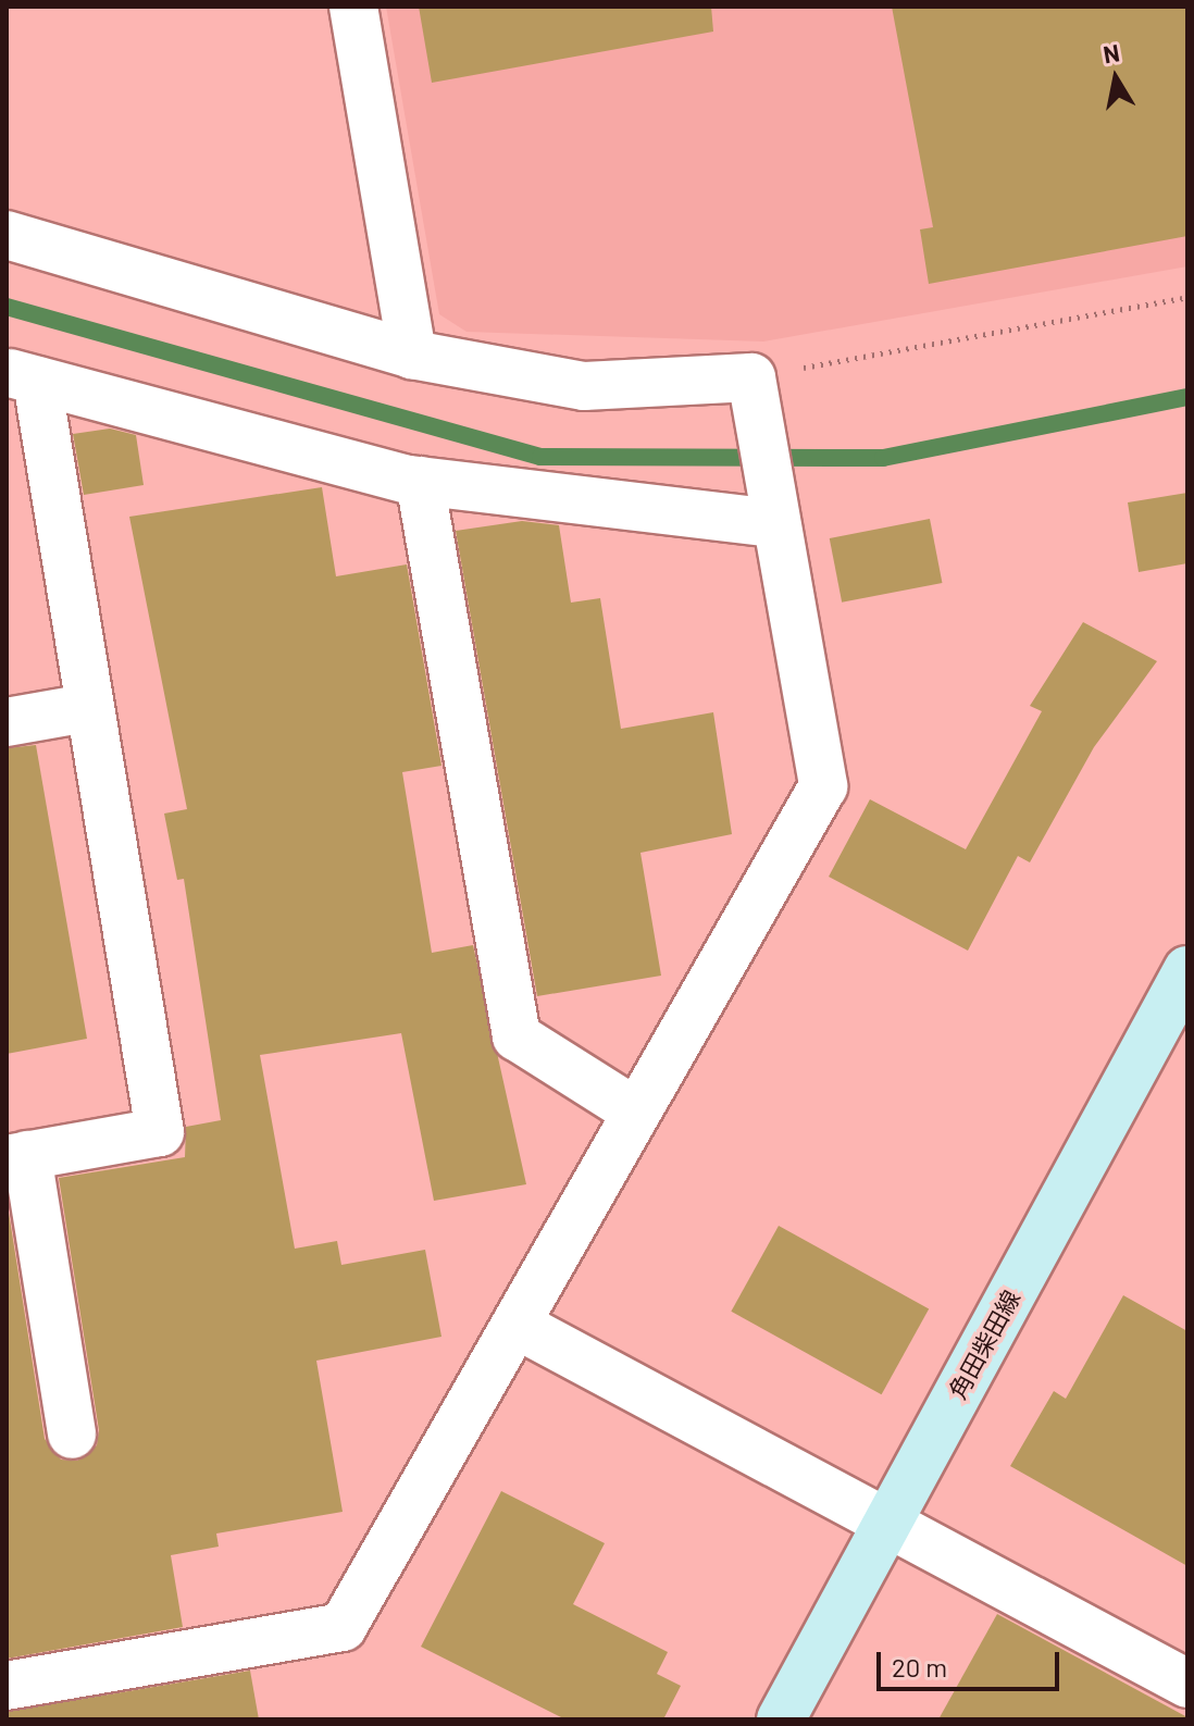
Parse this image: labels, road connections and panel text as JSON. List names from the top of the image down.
{
  "streets": {
    "main road": ["角田柴田線"]
  },
  "scale_bar": "20 m",
  "north": "top"
}
